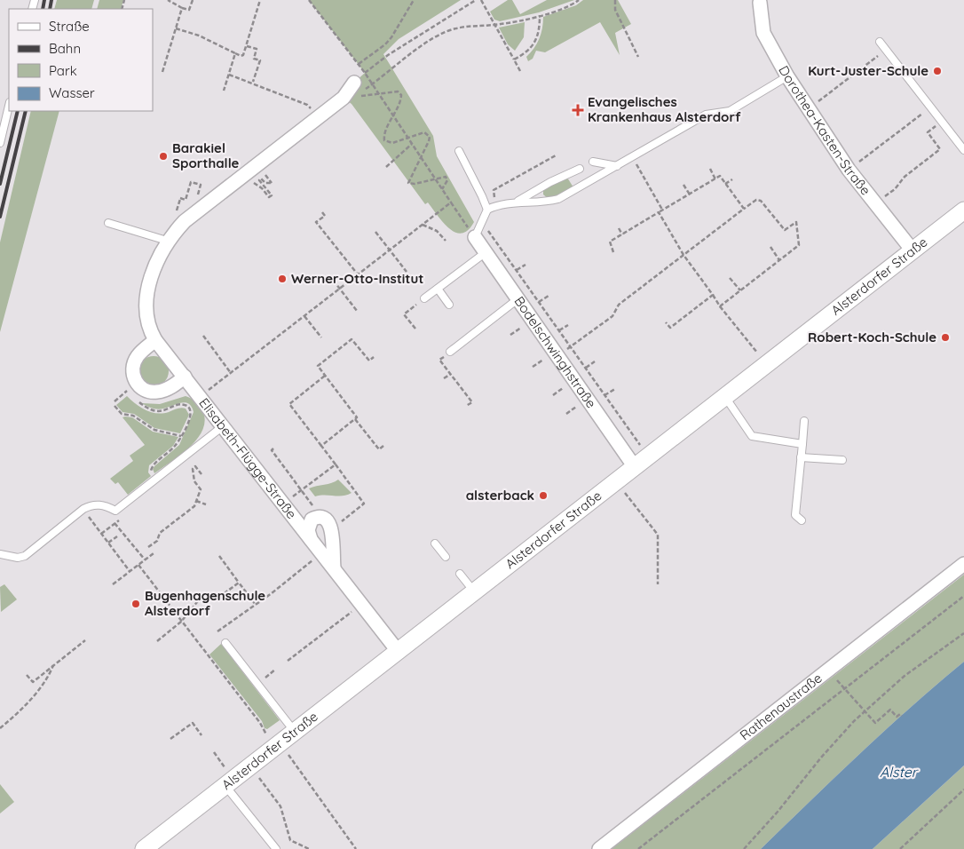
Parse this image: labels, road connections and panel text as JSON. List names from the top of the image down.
{
  "streets": {
    "street": [
      "Dorothea-Kasten-Straße",
      "Alsterdorfer Straße",
      "Bodelschwinghstraße",
      "Elisabeth-Flügge-Straße",
      "Rathenaustraße"
    ]
  },
  "crossings": [
    ["Dorothea-Kasten-Straße", "Alsterdorfer Straße"],
    ["Alsterdorfer Straße", "Bodelschwinghstraße"],
    ["Alsterdorfer Straße", "Elisabeth-Flügge-Straße"]
  ],
  "water": ["Alster"],
  "places": {
    "other": [
      "Kurt-Juster-Schule",
      "Barakiel Sporthalle",
      "Werner-Otto-Institut",
      "Robert-Koch-Schule",
      "alsterback",
      "Bugenhagenschule Alsterdorf"
    ],
    "health": ["Evangelisches Krankenhaus Alsterdorf"]
  },
  "legend": [
    "Straße",
    "Bahn",
    "Park",
    "Wasser"
  ]
}
